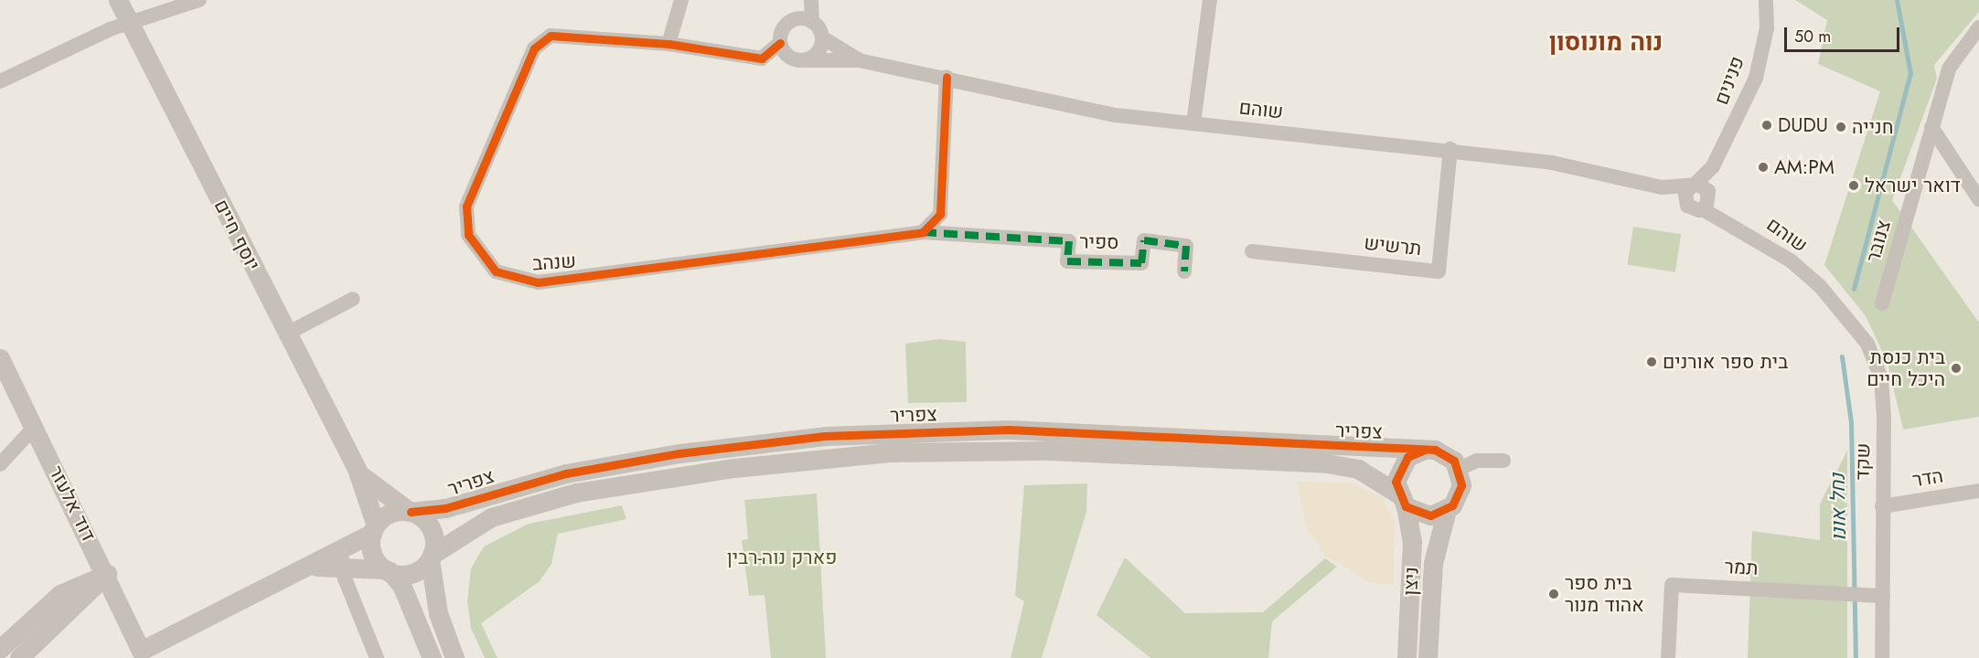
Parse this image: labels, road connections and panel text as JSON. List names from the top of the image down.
{
  "streets": {
    "street": [
      "פנינים",
      "שוהם",
      "יוסף חיים",
      "צנובר",
      "ספיר",
      "תרשיש",
      "שנהב",
      "צפריר",
      "שקד",
      "הדר",
      "דוד אלעזר",
      "תמר",
      "ניצן"
    ]
  },
  "crossings": [
    ["פנינים", "שוהם"],
    ["שוהם", "תרשיש"],
    ["שוהם", "שנהב"],
    ["שוהם", "שקד"],
    ["יוסף חיים", "צפריר"],
    ["ספיר", "שנהב"],
    ["צפריר", "ניצן"],
    ["שקד", "הדר"],
    ["שקד", "תמר"]
  ],
  "districts": ["נוה מונוסון"],
  "water": ["נחל אונו"],
  "parks": ["פארק נוה-רבין"],
  "places": [
    "DUDU",
    "חנייה",
    "AM:PM",
    "דואר ישראל",
    "בית ספר אורנים",
    "בית כנסת היכל חיים",
    "בית ספר אהוד מנור"
  ],
  "scale_bar": "50 m"
}
